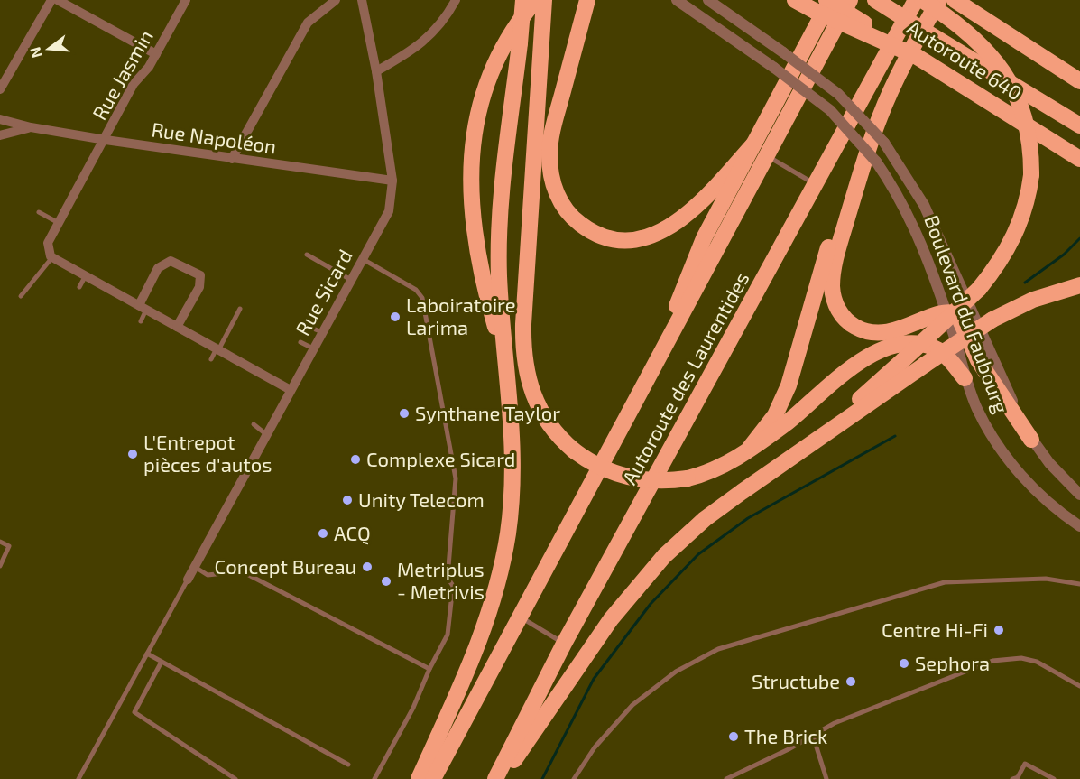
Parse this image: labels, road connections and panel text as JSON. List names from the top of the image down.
{
  "streets": {
    "highway": ["Autoroute 640", "Autoroute des Laurentides"],
    "street": [
      "Rue Jasmin",
      "Rue Napoléon",
      "Rue Sicard",
      "Boulevard du Faubourg"
    ]
  },
  "crossings": [
    ["Rue Jasmin", "Rue Napoléon"],
    ["Rue Napoléon", "Rue Sicard"]
  ],
  "places": [
    "Laboiratoire Larima",
    "Synthane Taylor",
    "L'Entrepot pièces d'autos",
    "Complexe Sicard",
    "Unity Telecom",
    "ACQ",
    "Concept Bureau",
    "Metriplus - Metrivis",
    "Centre Hi-Fi",
    "Sephora",
    "Structube",
    "The Brick"
  ],
  "north": "left"
}
